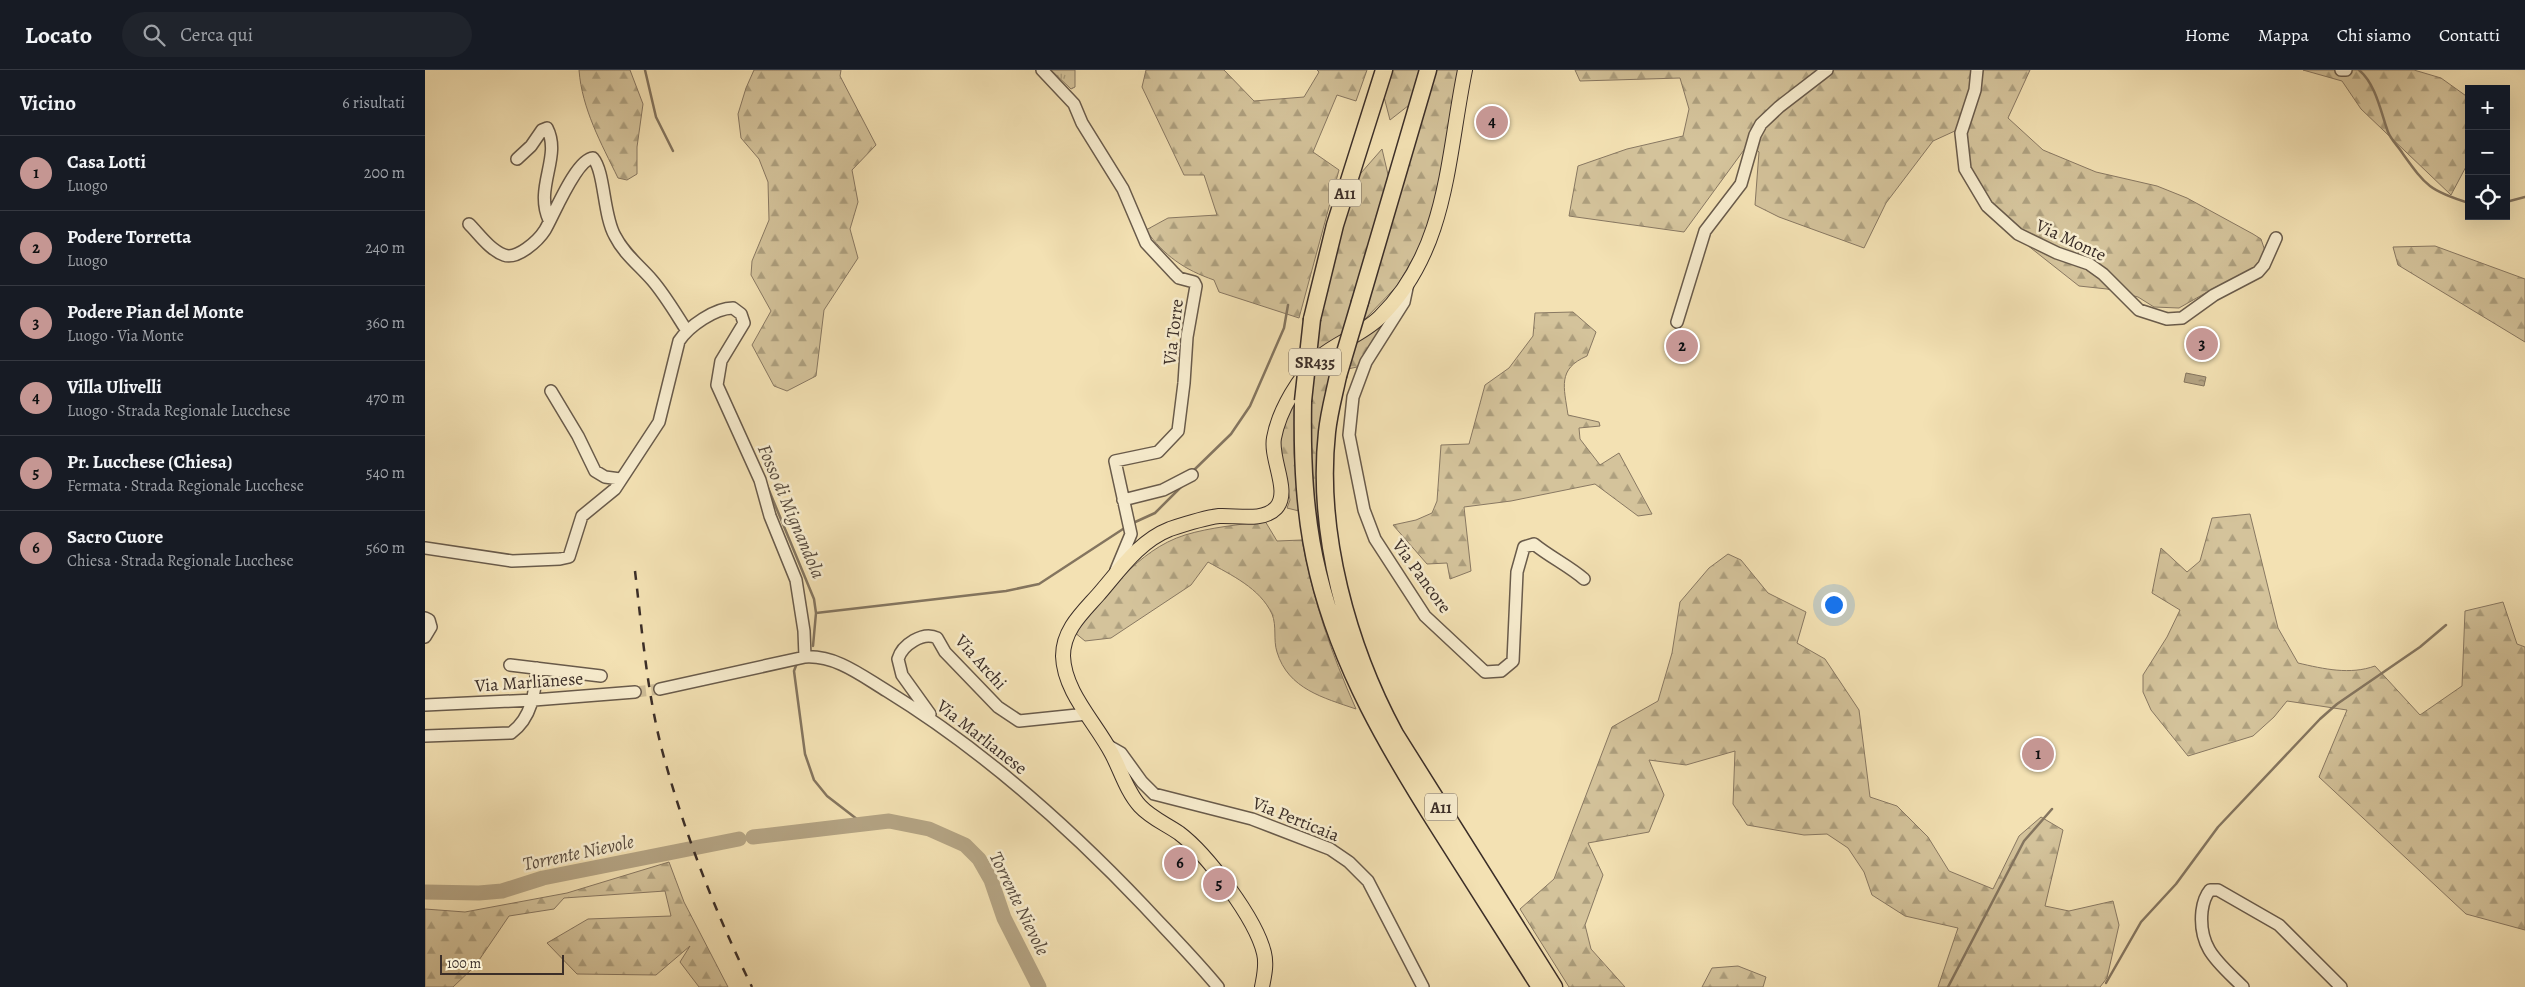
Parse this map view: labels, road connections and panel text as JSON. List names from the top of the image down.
{
  "streets": {
    "highway": ["A11"],
    "main road": ["SR435"],
    "street": [
      "Via Monte",
      "Via Torre",
      "Via Pancore",
      "Via Archi",
      "Via Marlianese",
      "Via Perticaia"
    ]
  },
  "crossings": [
    ["SR435", "Via Pancore"],
    ["SR435", "Via Archi"],
    ["SR435", "Via Perticaia"],
    ["Via Archi", "Via Marlianese"]
  ],
  "water": ["Fosso di Mignandola", "Torrente Nievole"],
  "scale_bar": "100 m",
  "page": {
    "header": "Locato",
    "search": "Cerca qui",
    "nav": [
      "Home",
      "Mappa",
      "Chi siamo",
      "Contatti"
    ],
    "heading": ["Vicino", "6 risultati"],
    "map_buttons": ["+", "−"],
    "pins": [
      "4",
      "3",
      "2",
      "1",
      "6",
      "5"
    ],
    "list": [
      {
        "mark": "1",
        "name": "Casa Lotti",
        "note": "Luogo",
        "value": "200 m"
      },
      {
        "mark": "2",
        "name": "Podere Torretta",
        "note": "Luogo",
        "value": "240 m"
      },
      {
        "mark": "3",
        "name": "Podere Pian del Monte",
        "note": "Luogo · Via Monte",
        "value": "360 m"
      },
      {
        "mark": "4",
        "name": "Villa Ulivelli",
        "note": "Luogo · Strada Regionale Lucchese",
        "value": "470 m"
      },
      {
        "mark": "5",
        "name": "Pr. Lucchese (Chiesa)",
        "note": "Fermata · Strada Regionale Lucchese",
        "value": "540 m"
      },
      {
        "mark": "6",
        "name": "Sacro Cuore",
        "note": "Chiesa · Strada Regionale Lucchese",
        "value": "560 m"
      }
    ],
    "scale": "100 m"
  }
}
